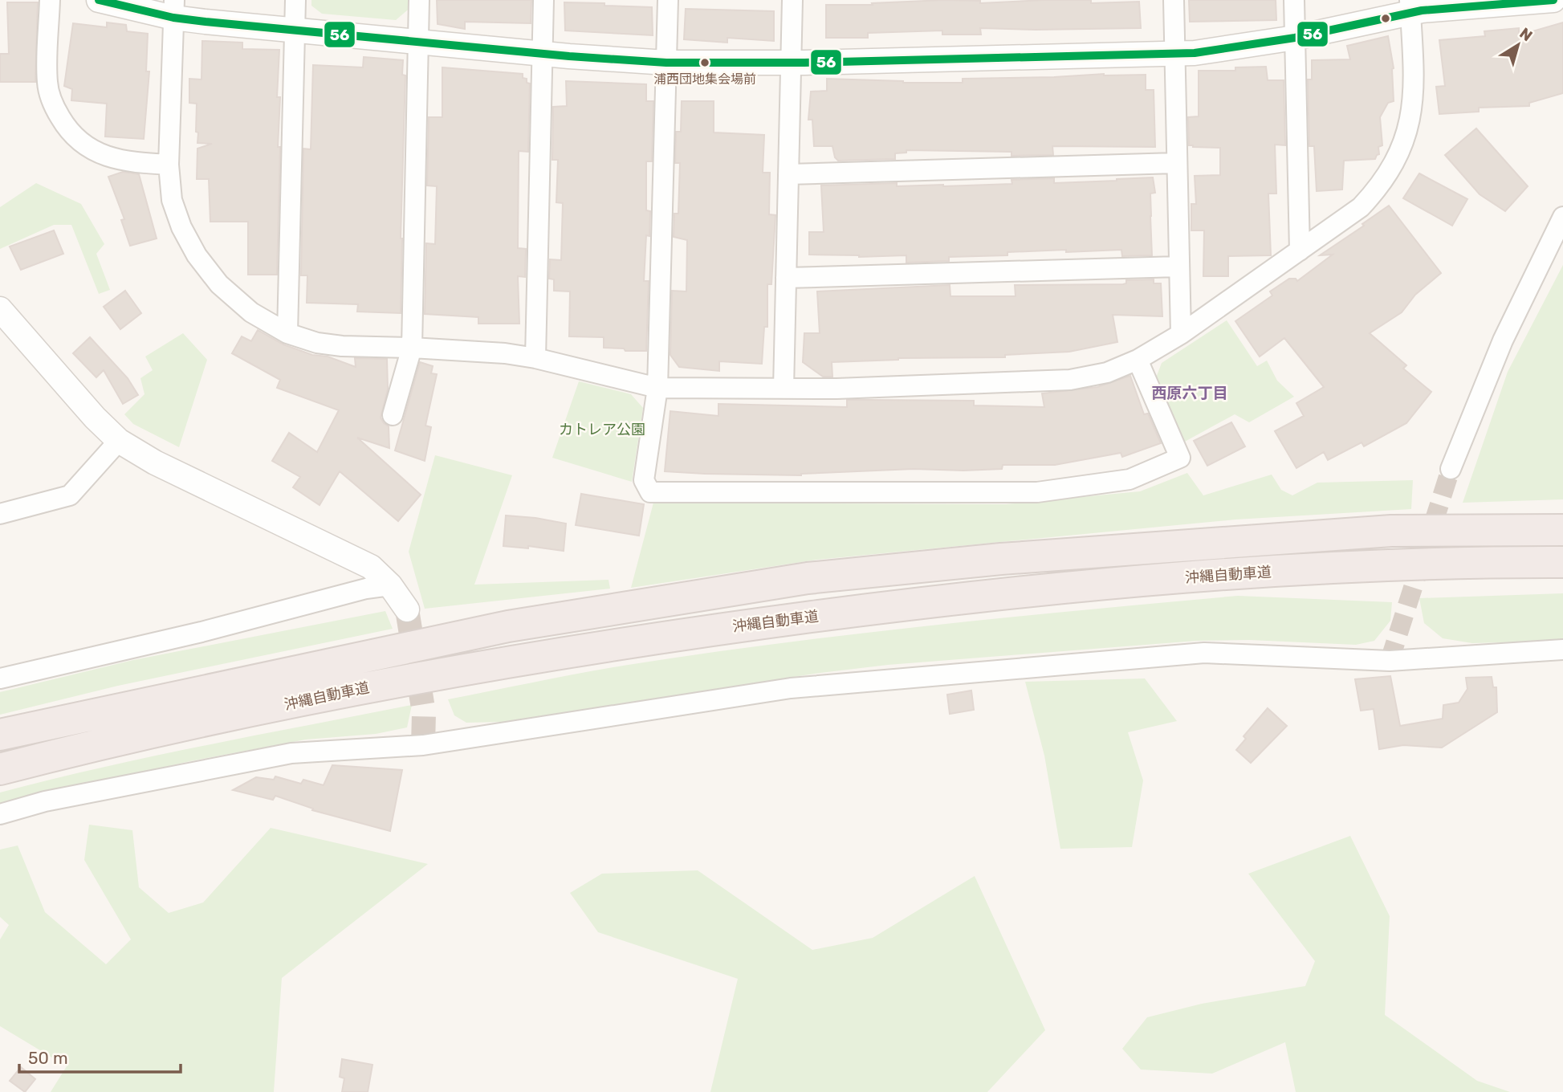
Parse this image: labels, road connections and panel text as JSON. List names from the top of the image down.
{
  "streets": {
    "highway": ["沖縄自動車道"]
  },
  "districts": ["西原六丁目"],
  "parks": ["カトレア公園"],
  "places": ["浦西団地集会場前"],
  "lines": ["transit line 56"],
  "scale_bar": "50 m",
  "north": "top right"
}
